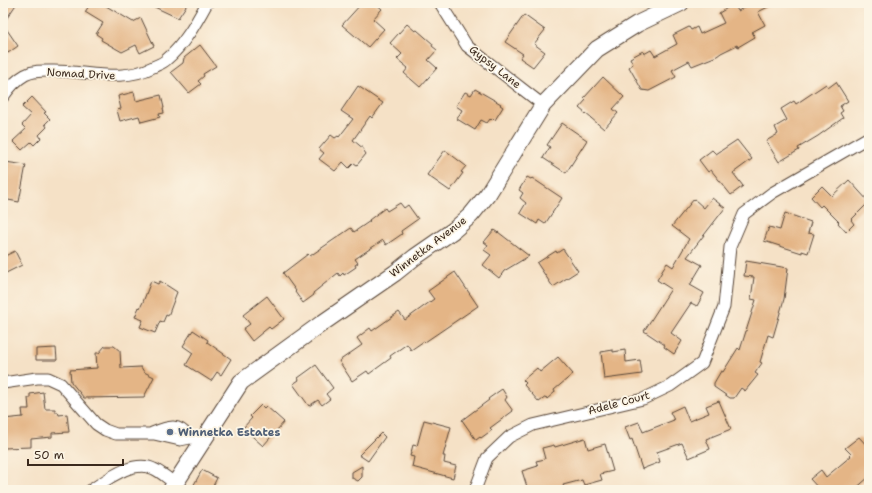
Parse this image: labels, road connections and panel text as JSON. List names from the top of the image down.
{
  "streets": {
    "main road": ["Winnetka Avenue"],
    "street": ["Gypsy Lane", "Nomad Drive", "Adele Court"]
  },
  "crossings": [
    ["Gypsy Lane", "Winnetka Avenue"]
  ],
  "places": ["Winnetka Estates"],
  "scale_bar": "50 m"
}
